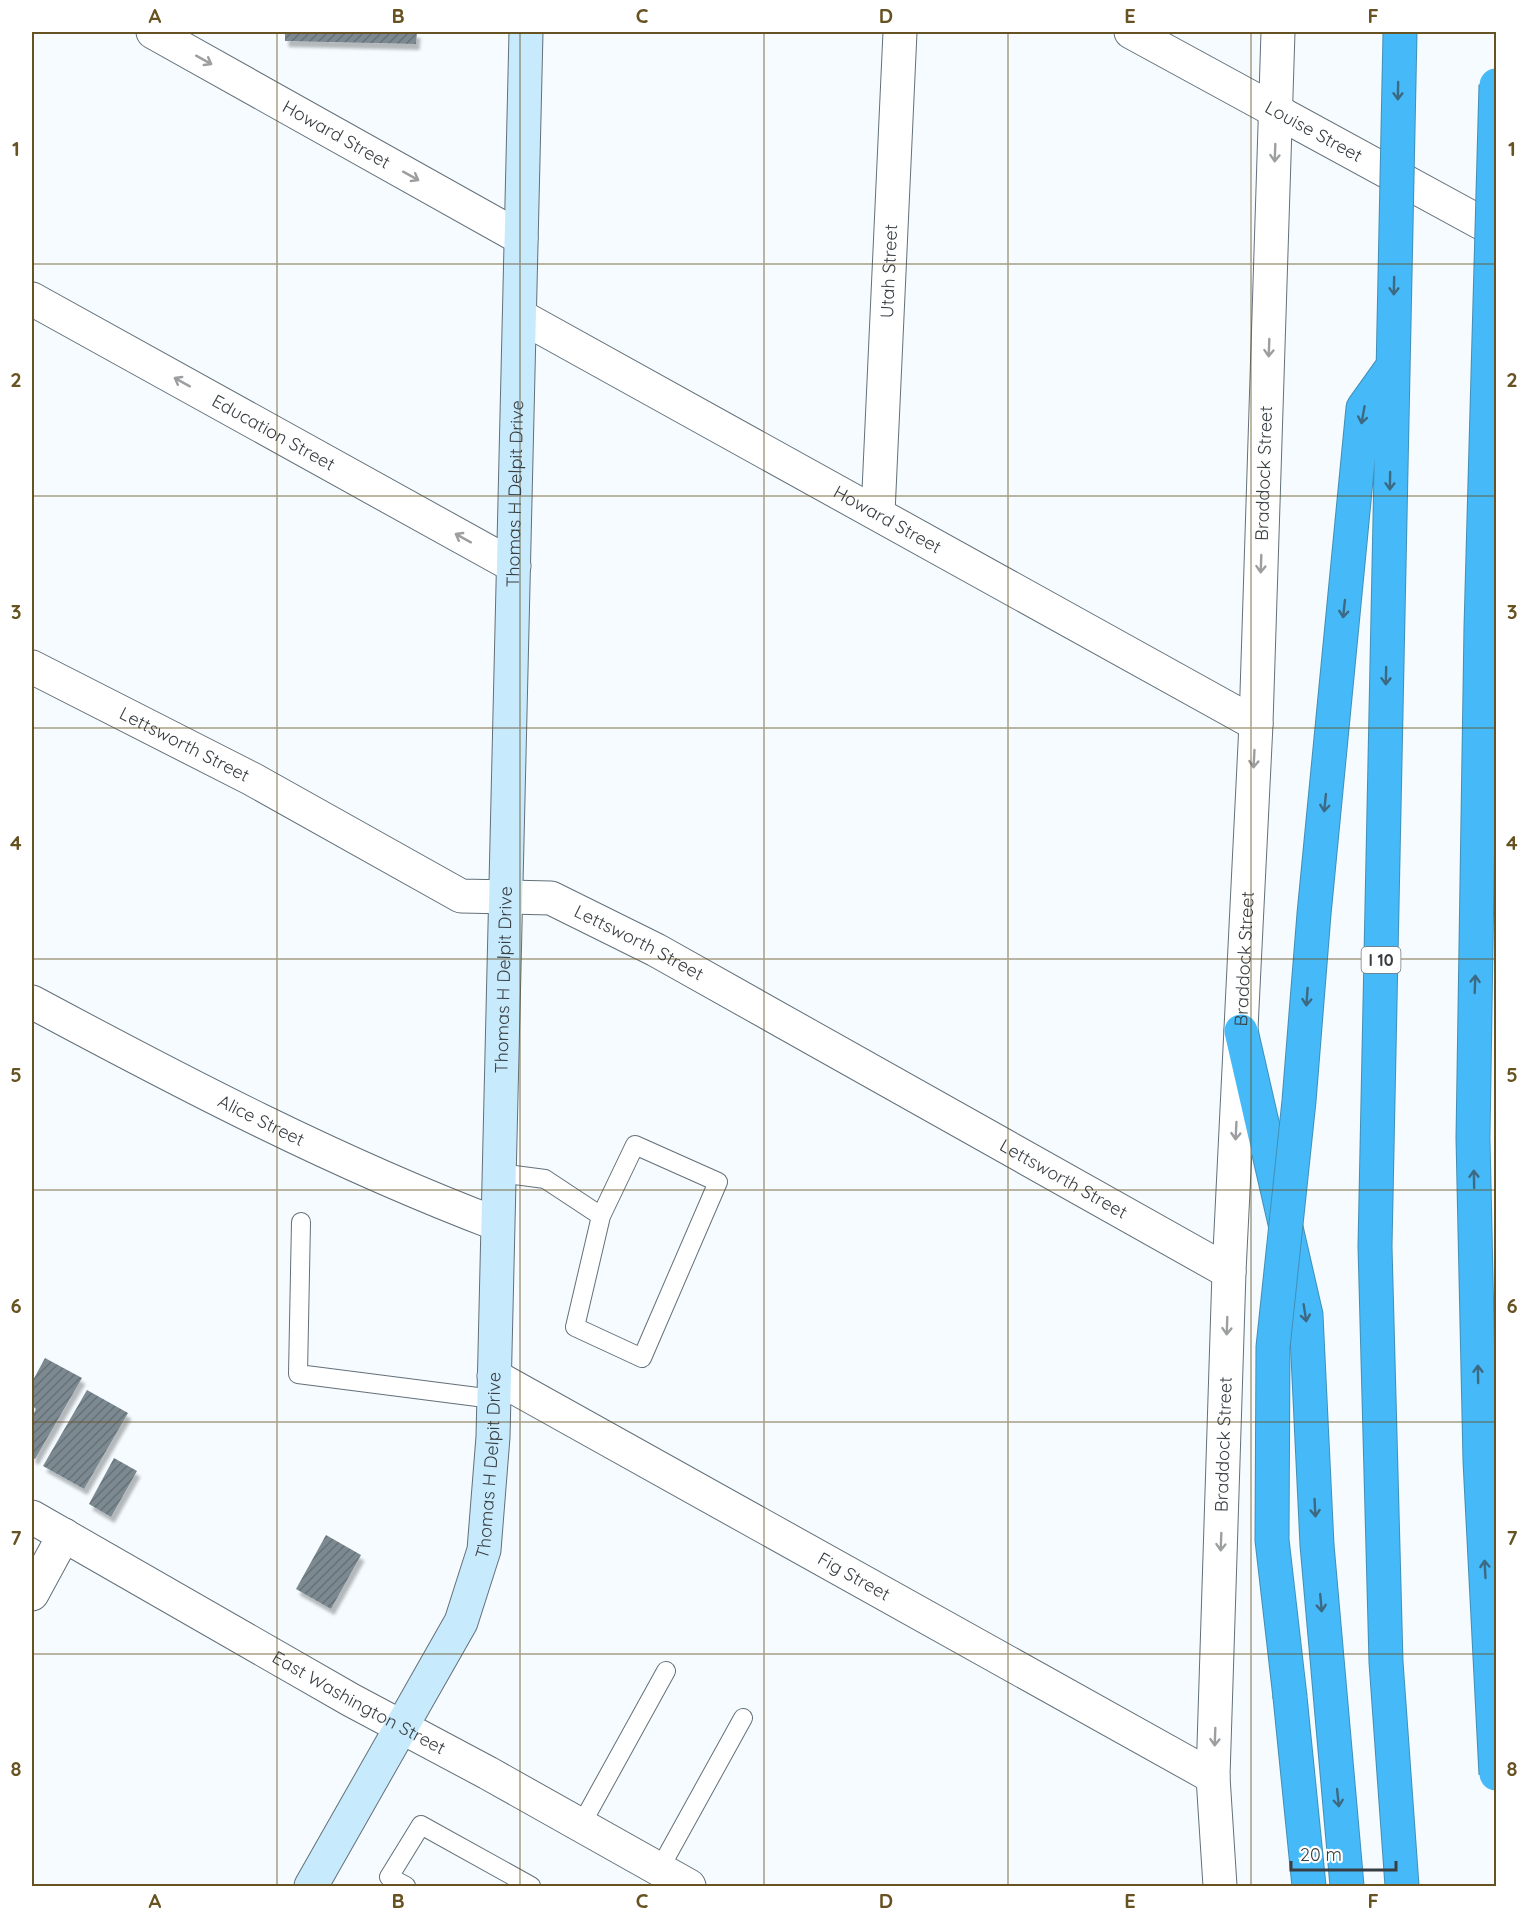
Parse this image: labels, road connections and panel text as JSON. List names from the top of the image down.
{
  "streets": {
    "highway": ["I 10"],
    "main road": ["Thomas H Delpit Drive"],
    "street": [
      "Louise Street",
      "Howard Street",
      "Utah Street",
      "Education Street",
      "Braddock Street",
      "Lettsworth Street",
      "Alice Street",
      "Fig Street",
      "East Washington Street"
    ]
  },
  "crossings": [
    ["Louise Street", "Braddock Street"],
    ["Howard Street", "Utah Street"],
    ["Howard Street", "Braddock Street"],
    ["Howard Street", "Thomas H Delpit Drive"],
    ["Education Street", "Thomas H Delpit Drive"],
    ["Braddock Street", "Lettsworth Street"],
    ["Braddock Street", "Fig Street"],
    ["Thomas H Delpit Drive", "Lettsworth Street"],
    ["Thomas H Delpit Drive", "Alice Street"],
    ["Thomas H Delpit Drive", "Fig Street"],
    ["Thomas H Delpit Drive", "East Washington Street"]
  ],
  "one_way": ["Education Street", "Braddock Street"],
  "scale_bar": "20 m",
  "grid": {
    "columns": [
      "A",
      "B",
      "C",
      "D",
      "E",
      "F"
    ],
    "rows": [
      "1",
      "2",
      "3",
      "4",
      "5",
      "6",
      "7",
      "8"
    ]
  }
}
